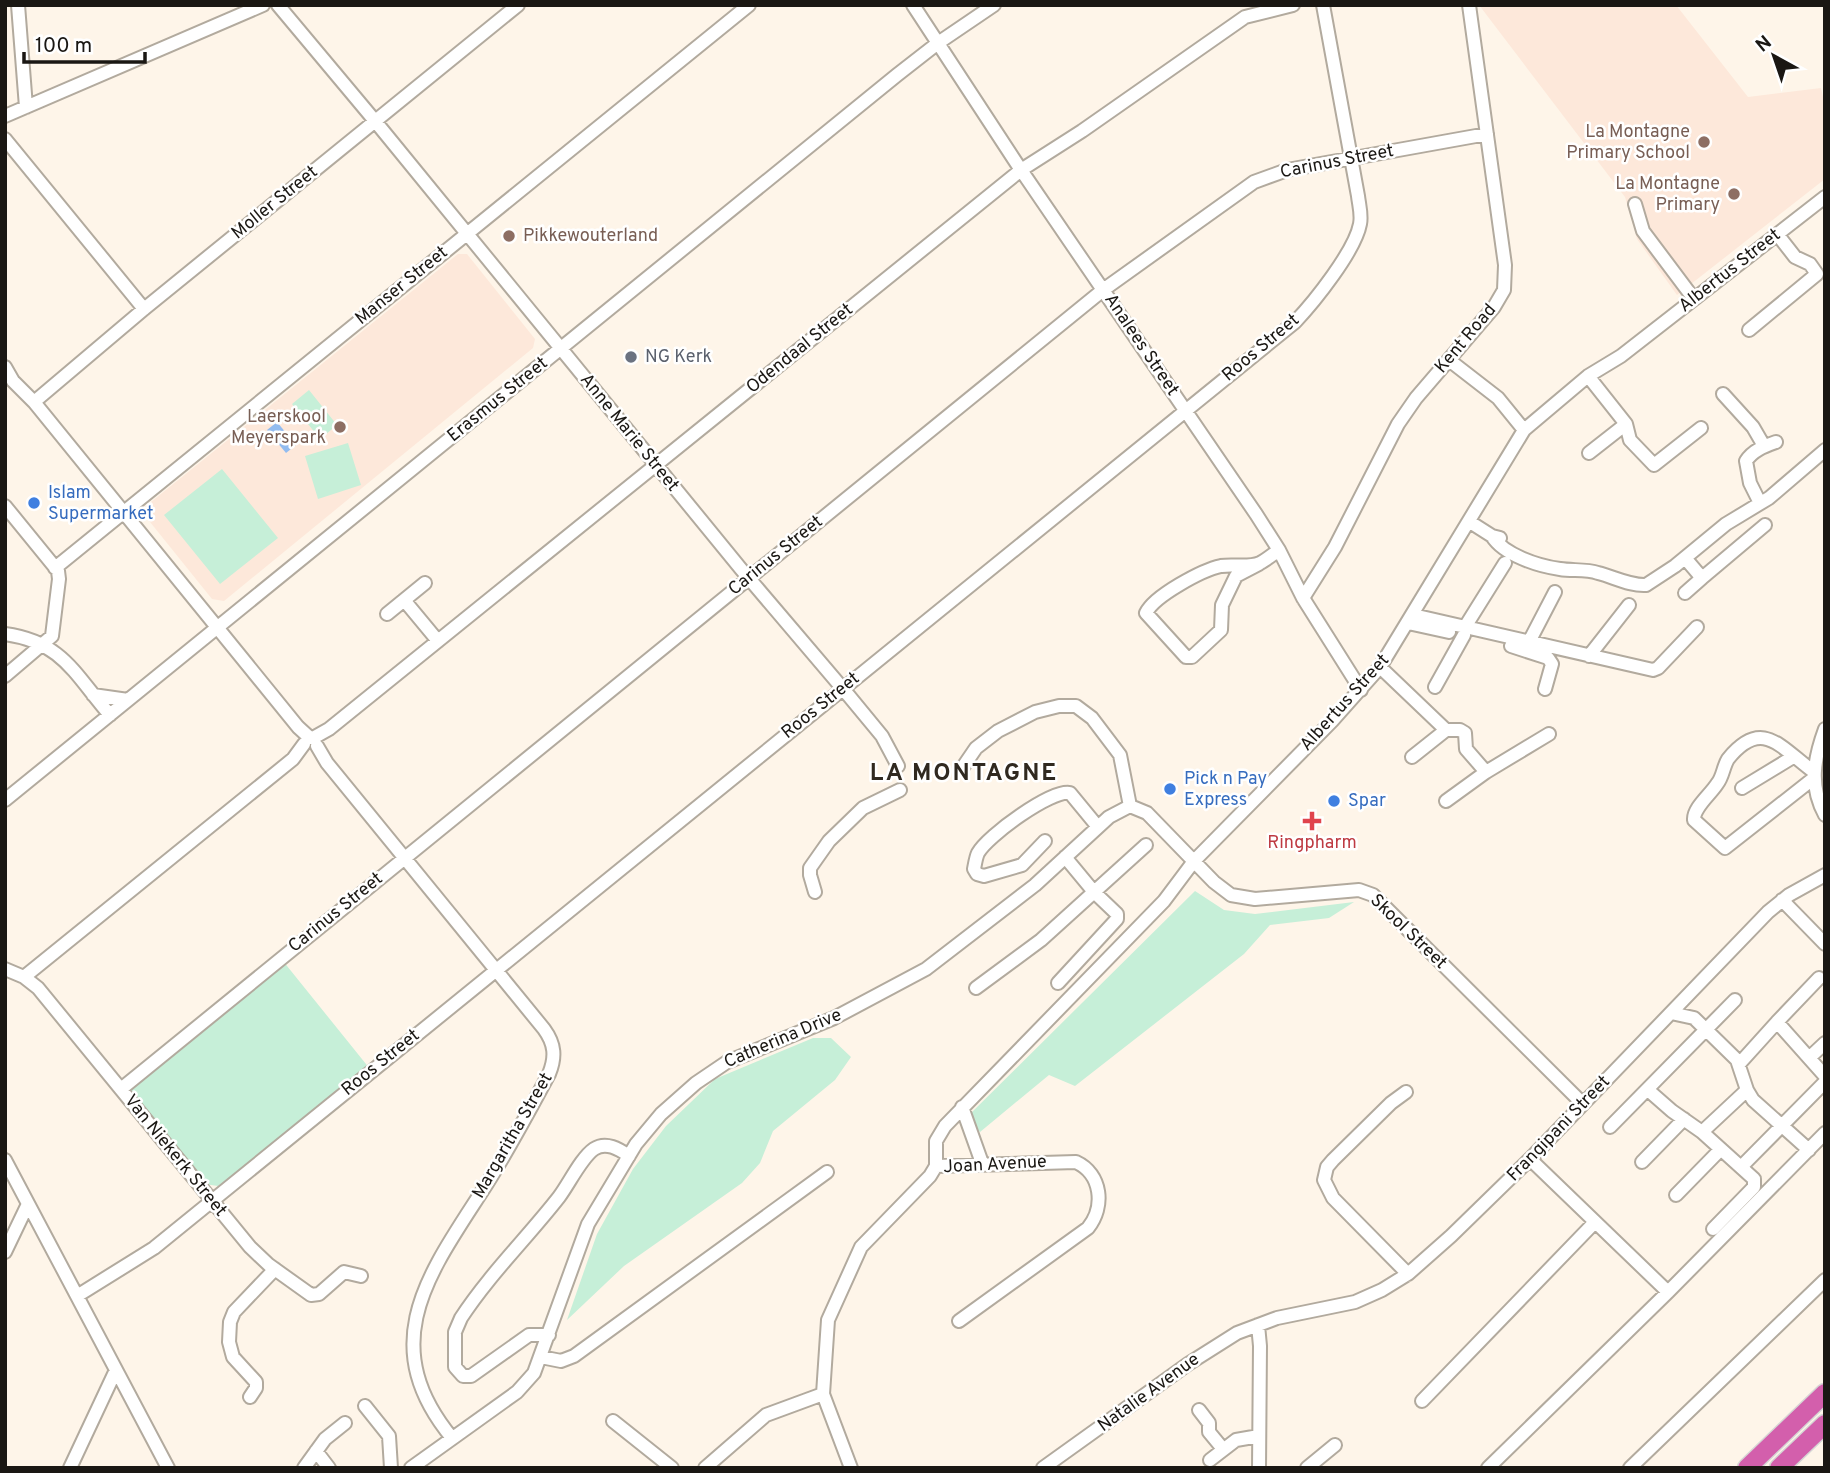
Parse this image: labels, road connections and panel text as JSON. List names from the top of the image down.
{
  "streets": {
    "street": [
      "Carinus Street",
      "Moller Street",
      "Albertus Street",
      "Manser Street",
      "Kent Road",
      "Analees Street",
      "Roos Street",
      "Odendaal Street",
      "Erasmus Street",
      "Anne Marie Street",
      "Skool Street",
      "Catherina Drive",
      "Frangipani Street",
      "Margaritha Street",
      "Van Niekerk Street",
      "Joan Avenue",
      "Natalie Avenue"
    ]
  },
  "crossings": [
    ["Carinus Street", "Kent Road"],
    ["Carinus Street", "Analees Street"],
    ["Carinus Street", "Roos Street"],
    ["Carinus Street", "Anne Marie Street"],
    ["Carinus Street", "Margaritha Street"],
    ["Carinus Street", "Van Niekerk Street"],
    ["Moller Street", "Anne Marie Street"],
    ["Moller Street", "Margaritha Street"],
    ["Albertus Street", "Analees Street"],
    ["Albertus Street", "Skool Street"],
    ["Albertus Street", "Joan Avenue"],
    ["Manser Street", "Anne Marie Street"],
    ["Manser Street", "Margaritha Street"],
    ["Kent Road", "Analees Street"],
    ["Analees Street", "Roos Street"],
    ["Analees Street", "Odendaal Street"],
    ["Analees Street", "Erasmus Street"],
    ["Roos Street", "Anne Marie Street"],
    ["Roos Street", "Margaritha Street"],
    ["Roos Street", "Van Niekerk Street"],
    ["Odendaal Street", "Anne Marie Street"],
    ["Odendaal Street", "Margaritha Street"],
    ["Odendaal Street", "Van Niekerk Street"],
    ["Erasmus Street", "Anne Marie Street"],
    ["Erasmus Street", "Margaritha Street"],
    ["Skool Street", "Frangipani Street"],
    ["Catherina Drive", "Margaritha Street"],
    ["Frangipani Street", "Natalie Avenue"]
  ],
  "districts": ["LA MONTAGNE"],
  "places": {
    "other": [
      "La Montagne Primary School",
      "La Montagne Primary",
      "Pikkewouterland",
      "NG Kerk",
      "Laerskool Meyerspark",
      "Islam Supermarket",
      "Pick n Pay Express",
      "Spar"
    ],
    "health": ["Ringpharm"]
  },
  "scale_bar": "100 m",
  "north": "top left"
}
